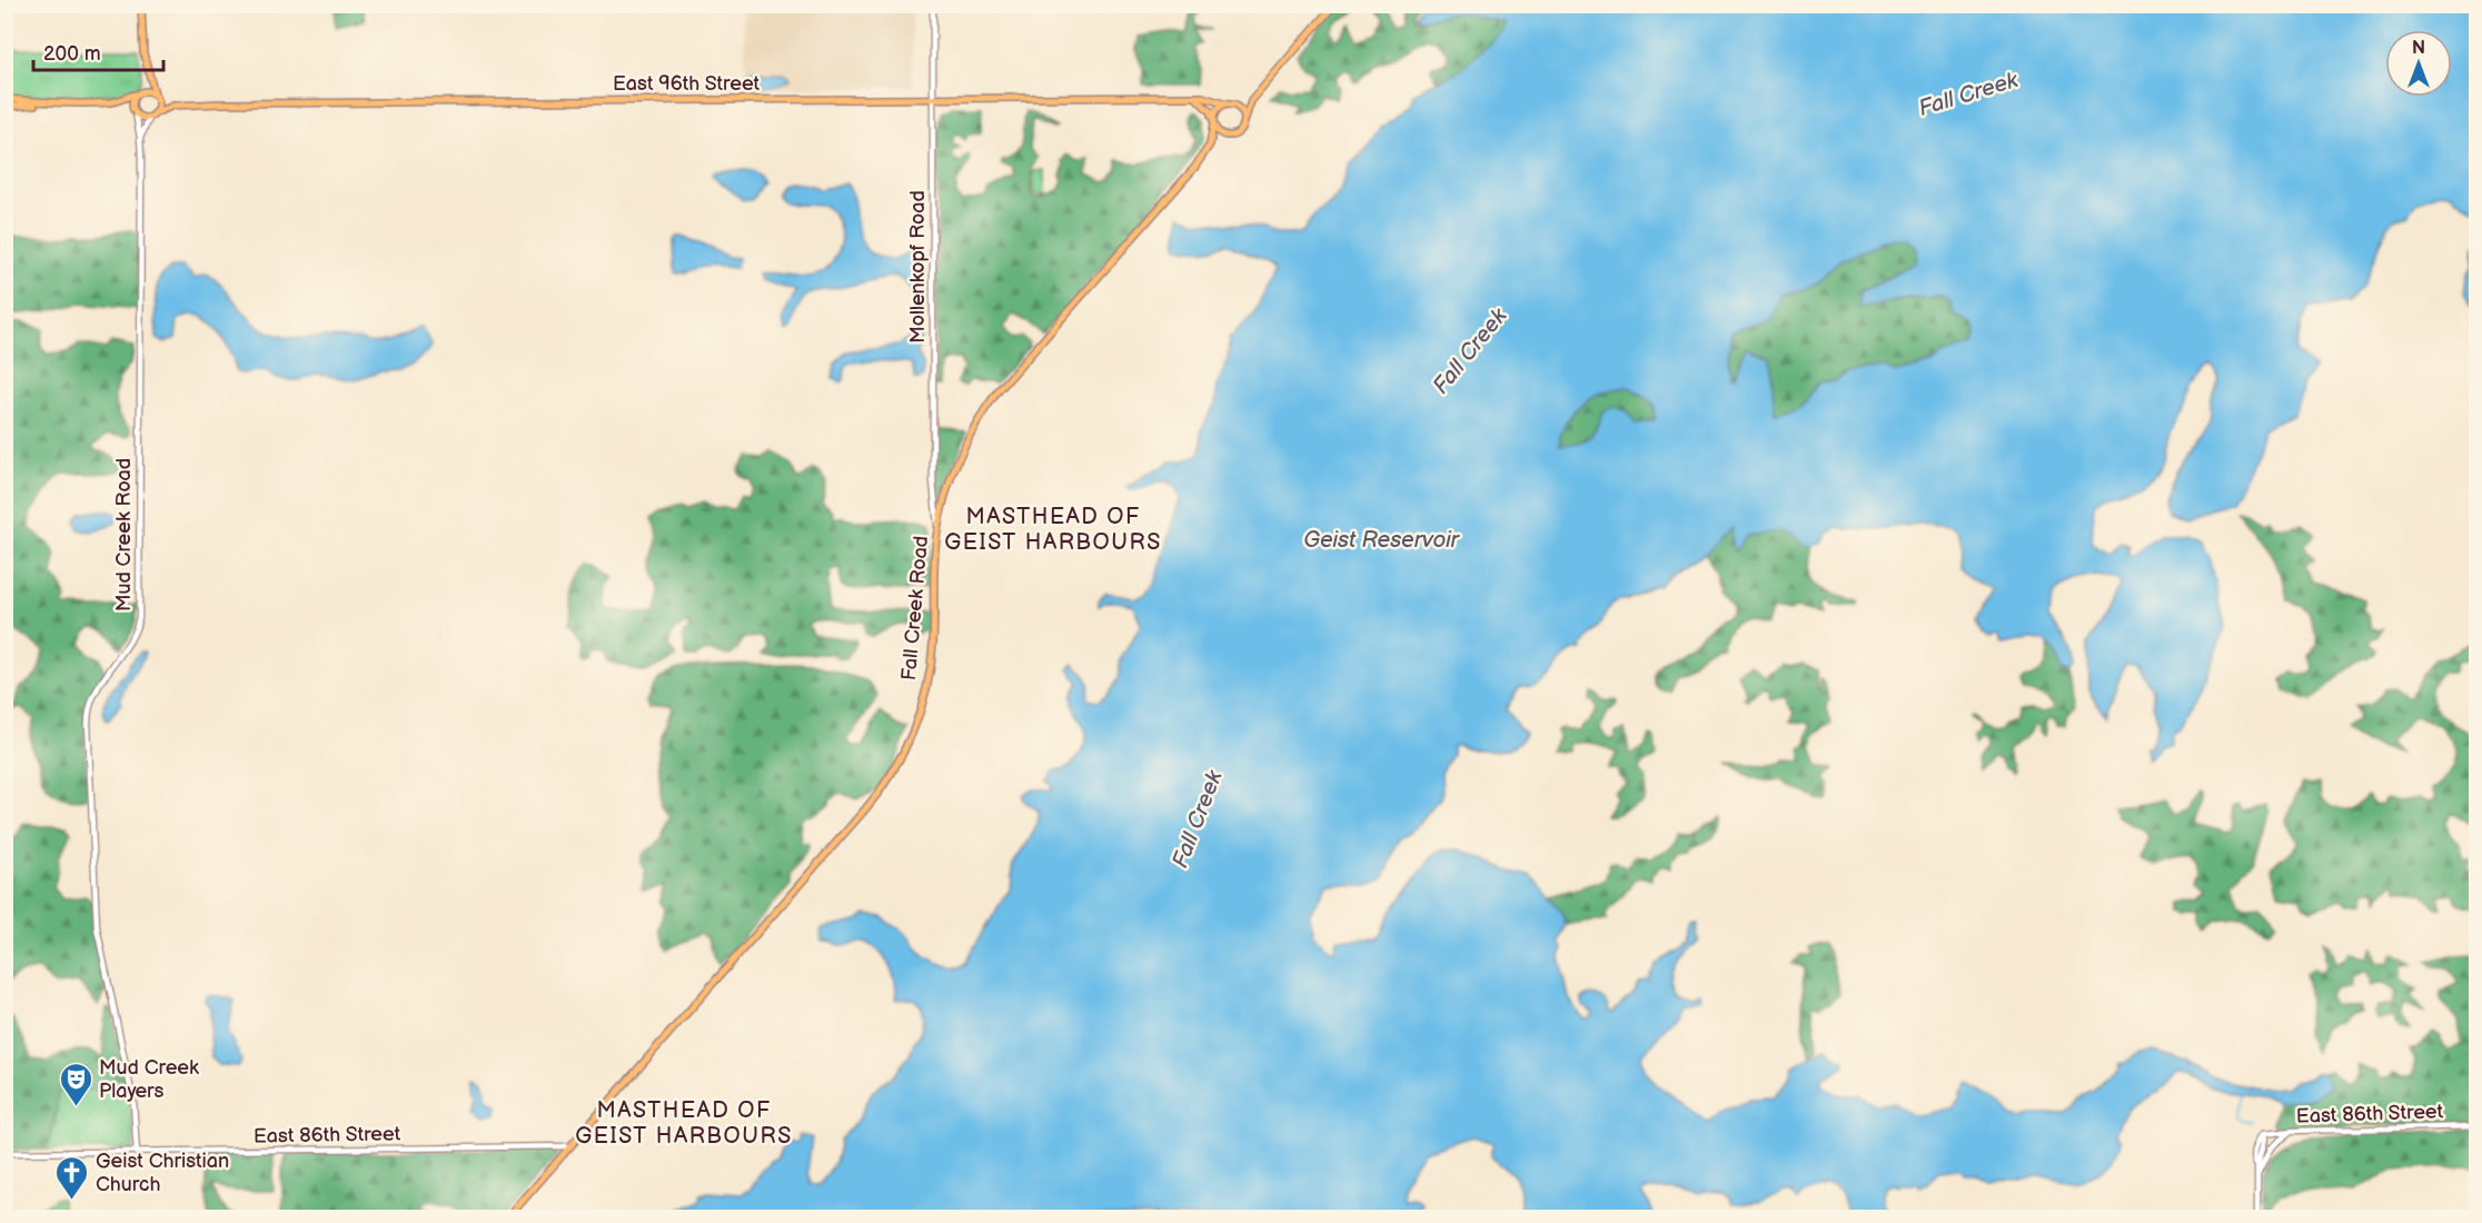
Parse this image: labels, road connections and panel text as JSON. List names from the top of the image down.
{
  "streets": {
    "main road": ["East 96th Street", "Fall Creek Road"],
    "street": ["Mollenkopf Road", "Mud Creek Road", "East 86th Street"]
  },
  "crossings": [
    ["East 96th Street", "Mollenkopf Road"],
    ["East 96th Street", "Mud Creek Road"],
    ["East 96th Street", "Fall Creek Road"],
    ["Mollenkopf Road", "Fall Creek Road"],
    ["Mud Creek Road", "East 86th Street"],
    ["Fall Creek Road", "East 86th Street"]
  ],
  "districts": ["MASTHEAD OF GEIST HARBOURS", "MASTHEAD OF GEIST HARBOURS"],
  "water": ["Fall Creek", "Geist Reservoir"],
  "places": {
    "theatre": ["Mud Creek Players"],
    "church": ["Geist Christian Church"]
  },
  "scale_bar": "200 m",
  "north": "top"
}
